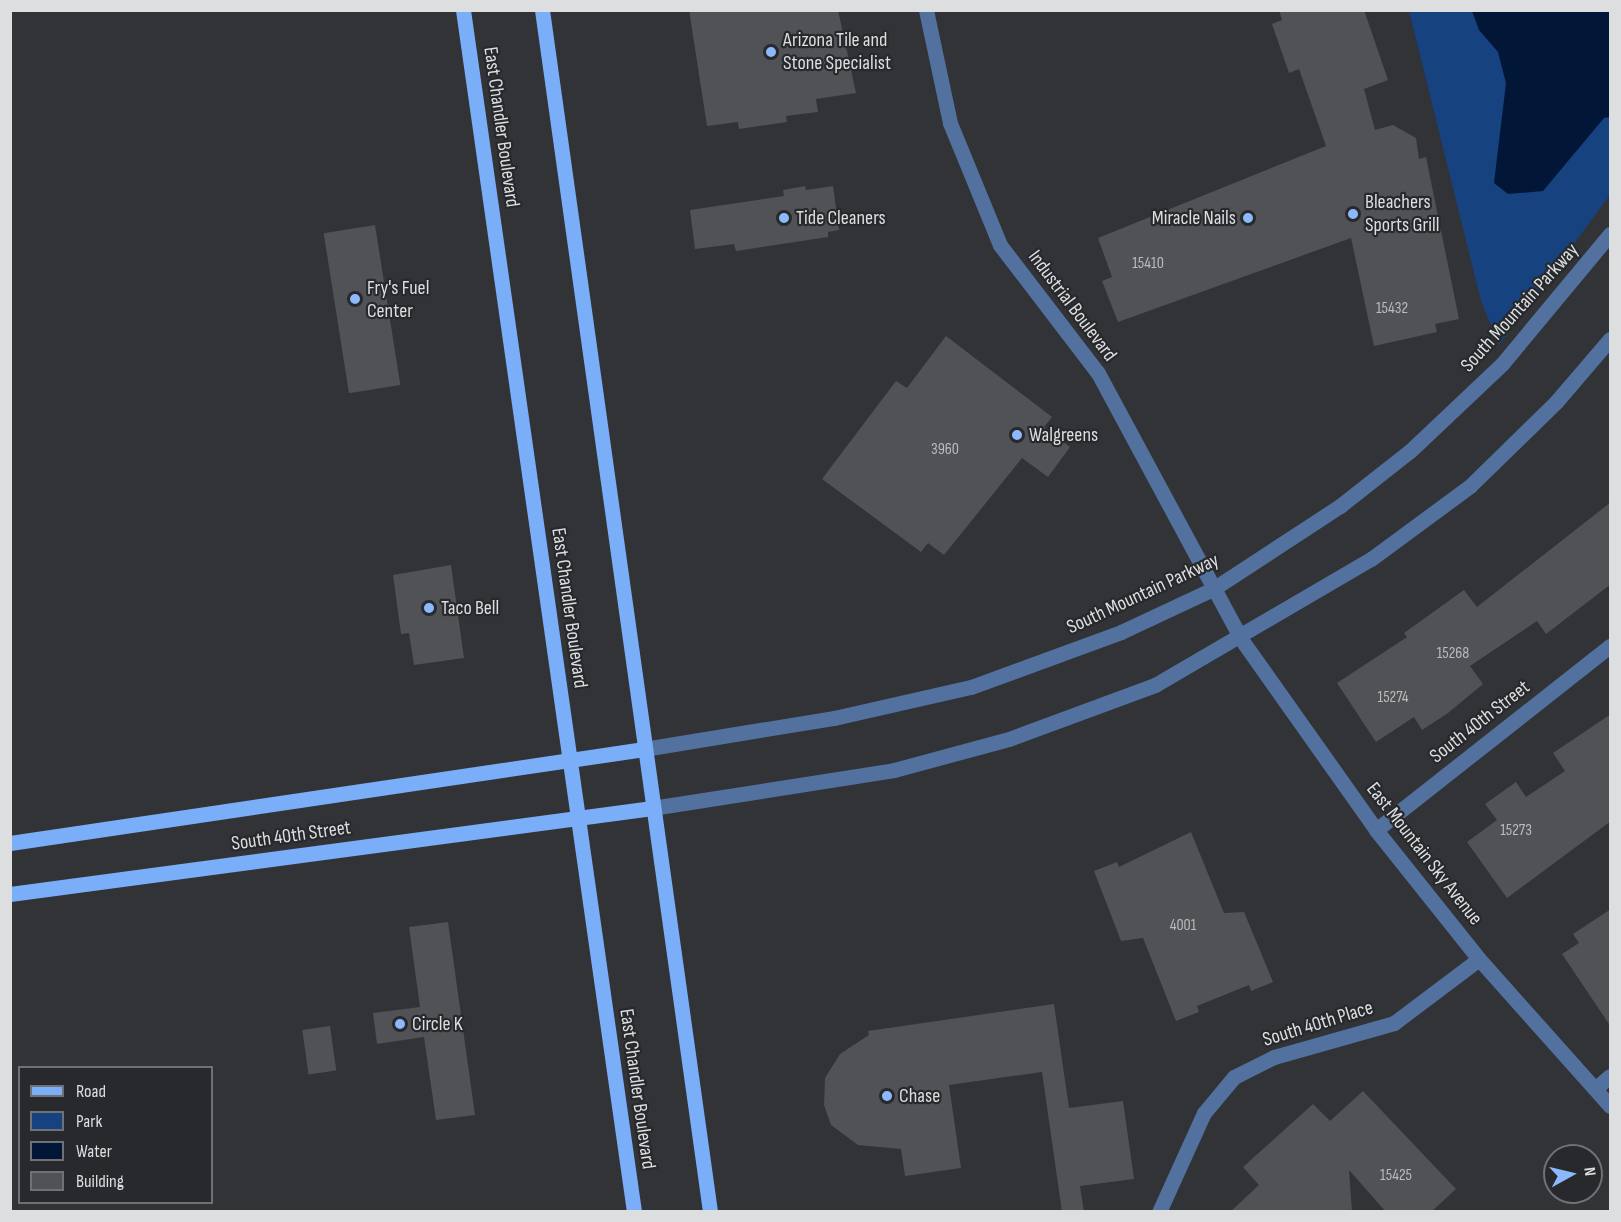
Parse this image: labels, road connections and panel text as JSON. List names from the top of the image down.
{
  "streets": {
    "main road": ["East Chandler Boulevard", "South 40th Street"],
    "street": [
      "Industrial Boulevard",
      "South Mountain Parkway",
      "East Mountain Sky Avenue",
      "South 40th Place"
    ]
  },
  "crossings": [
    ["East Chandler Boulevard", "South 40th Street"],
    ["Industrial Boulevard", "South Mountain Parkway"],
    ["Industrial Boulevard", "East Mountain Sky Avenue"],
    ["South Mountain Parkway", "South 40th Street"],
    ["South 40th Street", "East Mountain Sky Avenue"],
    ["East Mountain Sky Avenue", "South 40th Place"]
  ],
  "places": [
    "Arizona Tile and Stone Specialist",
    "Bleachers Sports Grill",
    "Tide Cleaners",
    "Miracle Nails",
    "Fry's Fuel Center",
    "Walgreens",
    "Taco Bell",
    "Circle K",
    "Chase"
  ],
  "house_numbers": [
    "15410",
    "15432",
    "3960",
    "15268",
    "15274",
    "15273",
    "4001",
    "15425"
  ],
  "legend": [
    "Road",
    "Park",
    "Water",
    "Building"
  ],
  "north": "right"
}
